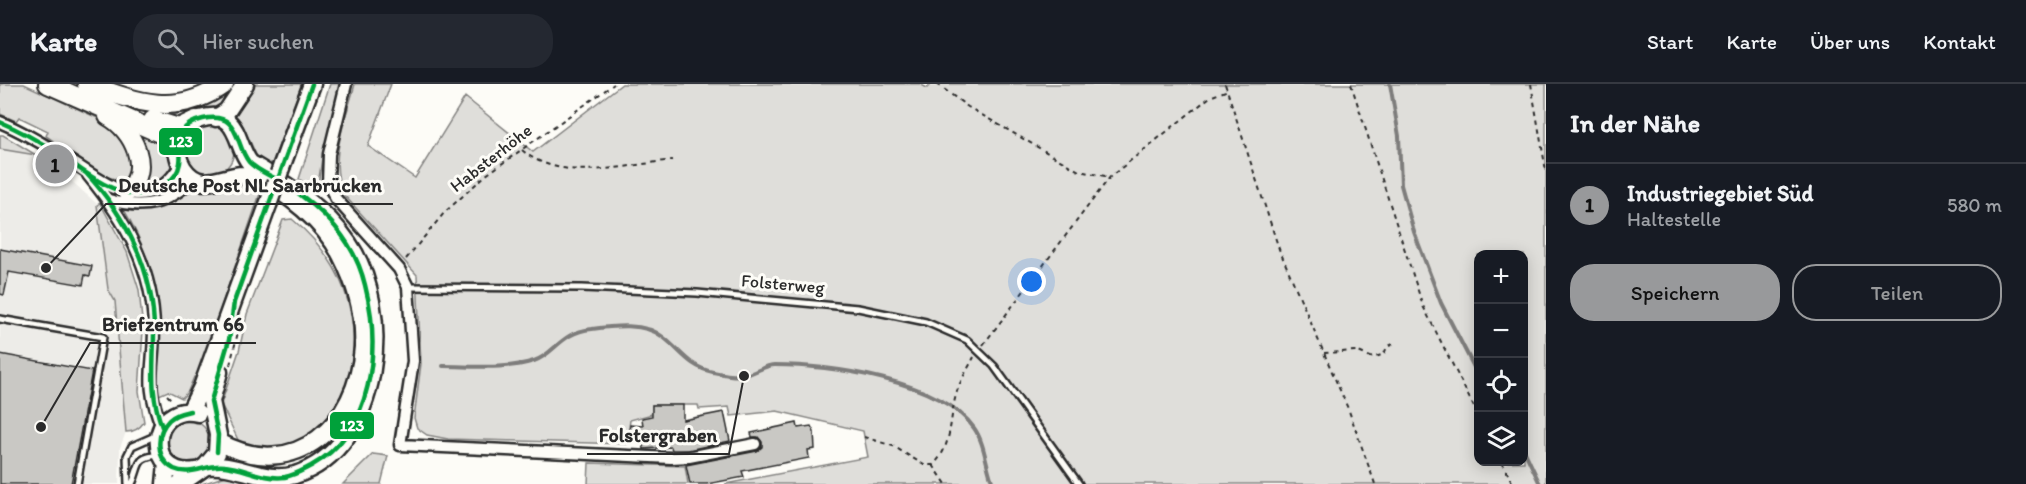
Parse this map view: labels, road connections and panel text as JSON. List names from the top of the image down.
{
  "streets": {
    "lane": ["Folsterweg"],
    "path": ["Habsterhöhe"]
  },
  "places": ["Deutsche Post NL Saarbrücken", "Folstergraben", "Briefzentrum 66"],
  "lines": ["transit line 123"],
  "page": {
    "header": "Karte",
    "search": "Hier suchen",
    "nav": [
      "Start",
      "Karte",
      "Über uns",
      "Kontakt"
    ],
    "heading": "In der Nähe",
    "pins": "1",
    "list": [
      {
        "mark": "1",
        "name": "Industriegebiet Süd",
        "note": "Haltestelle",
        "value": "580 m"
      }
    ],
    "buttons": ["Speichern", "Teilen"],
    "map_buttons": ["+", "−"]
  }
}
